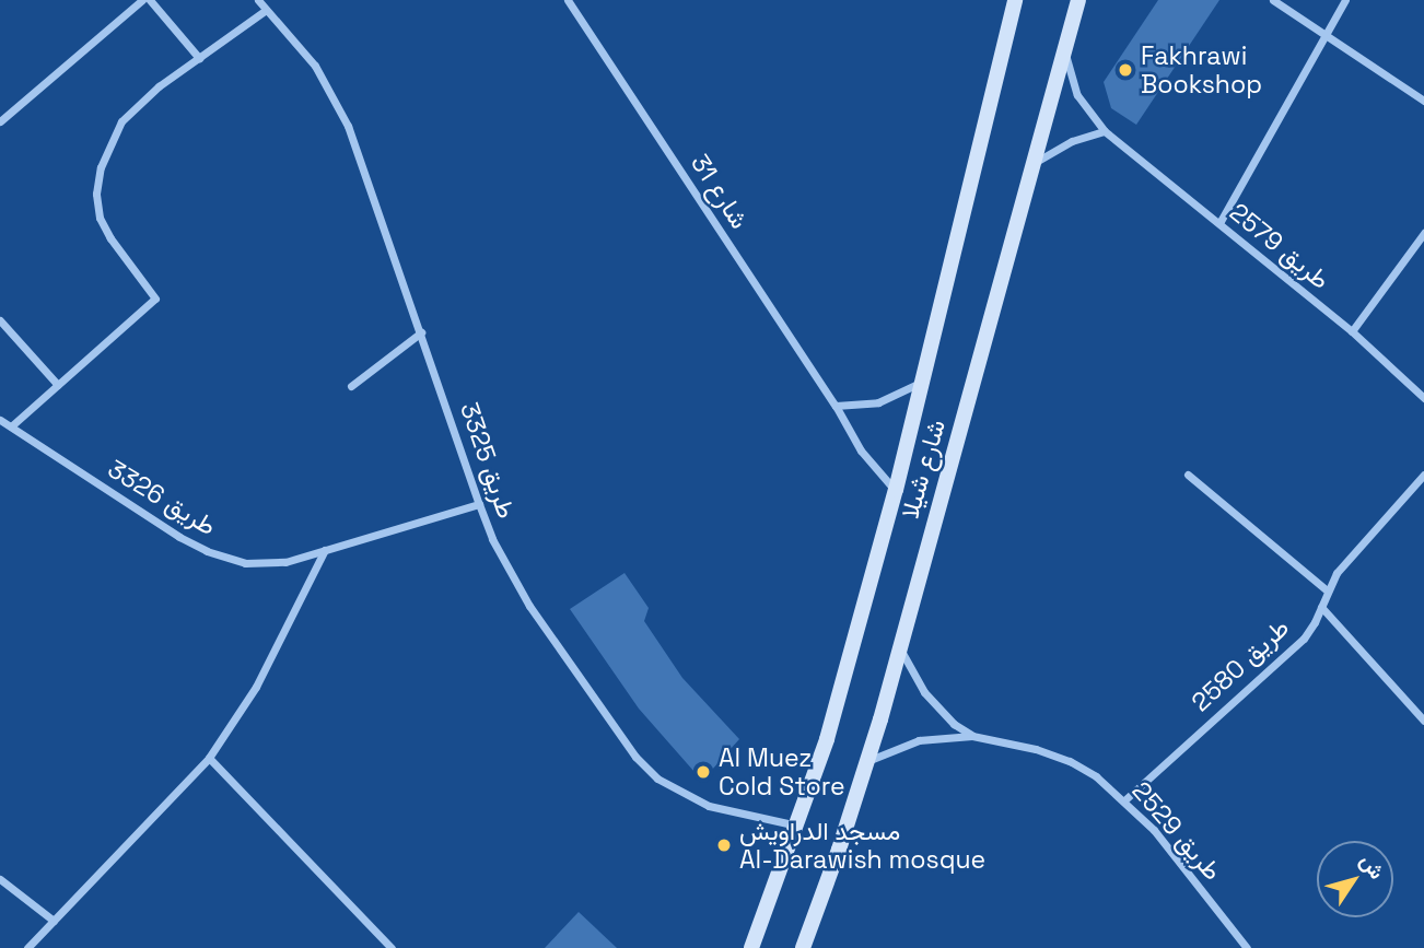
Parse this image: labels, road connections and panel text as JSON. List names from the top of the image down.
{
  "streets": {
    "main road": ["شارع شيلا"],
    "street": [
      "شارع 31",
      "طريق 2579",
      "طريق 3325",
      "طريق 3326",
      "طريق 2580",
      "طريق 2529"
    ]
  },
  "crossings": [
    ["شارع 31", "شارع شيلا"],
    ["طريق 2579", "شارع شيلا"],
    ["طريق 3325", "شارع شيلا"],
    ["طريق 3325", "طريق 3326"],
    ["شارع شيلا", "طريق 2529"],
    ["طريق 2580", "طريق 2529"]
  ],
  "places": ["Fakhrawi Bookshop", "Al Muez Cold Store", "مسجد الدراويش Al-Darawish mosque"],
  "north": "top right"
}
